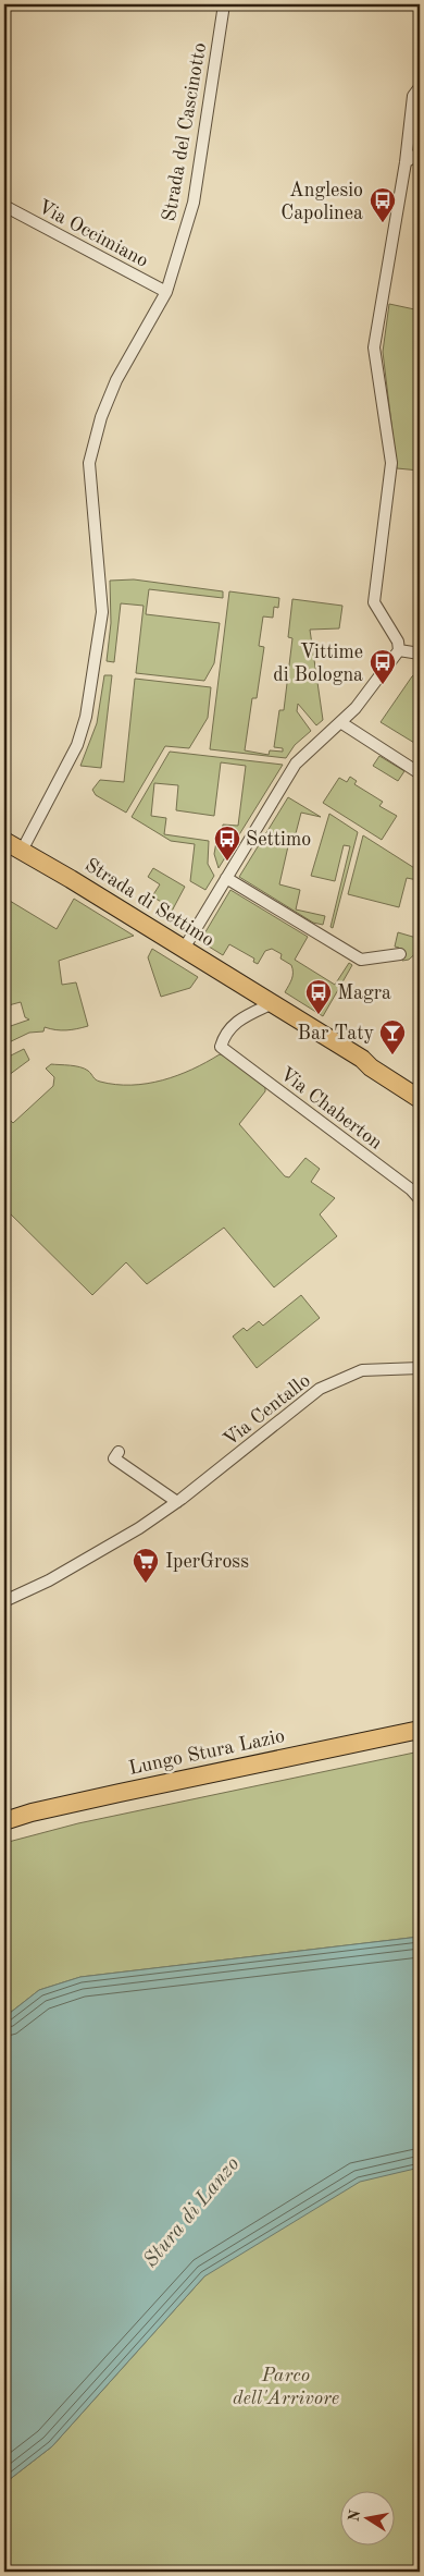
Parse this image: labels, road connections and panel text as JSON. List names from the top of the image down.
{
  "streets": {
    "main road": ["Strada di Settimo", "Lungo Stura Lazio"],
    "street": [
      "Strada del Cascinotto",
      "Via Occimiano",
      "Via Chaberton",
      "Via Centallo"
    ]
  },
  "crossings": [
    ["Strada del Cascinotto", "Via Occimiano"],
    ["Strada del Cascinotto", "Strada di Settimo"],
    ["Strada di Settimo", "Via Chaberton"]
  ],
  "water": ["Stura di Lanzo"],
  "parks": ["Parco dell'Arrivore"],
  "places": {
    "bus stop": [
      "Anglesio Capolinea",
      "Vittime di Bologna",
      "Settimo",
      "Magra"
    ],
    "bar": ["Bar Taty"],
    "supermarket": ["IperGross"]
  },
  "north": "left"
}
